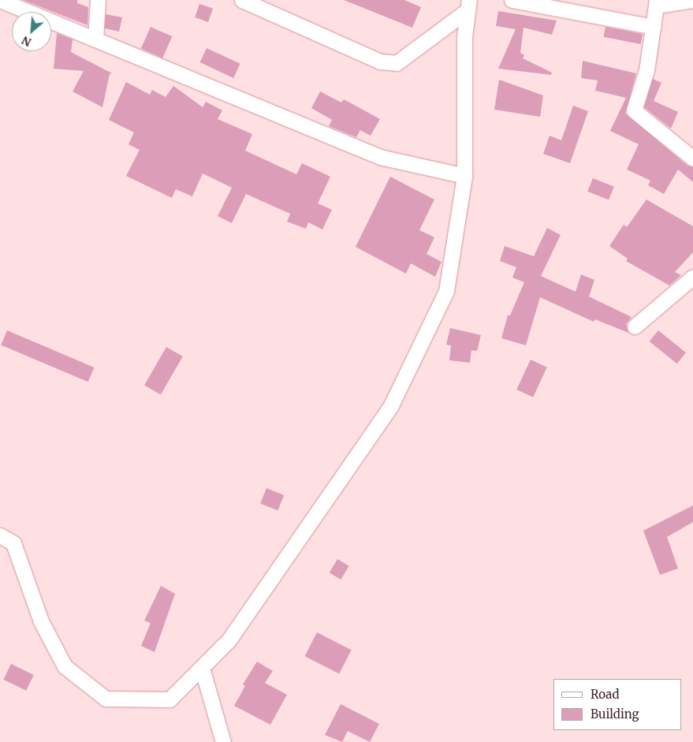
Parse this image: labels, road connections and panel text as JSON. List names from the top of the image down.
{
  "legend": ["Road", "Building"],
  "north": "bottom left"
}
